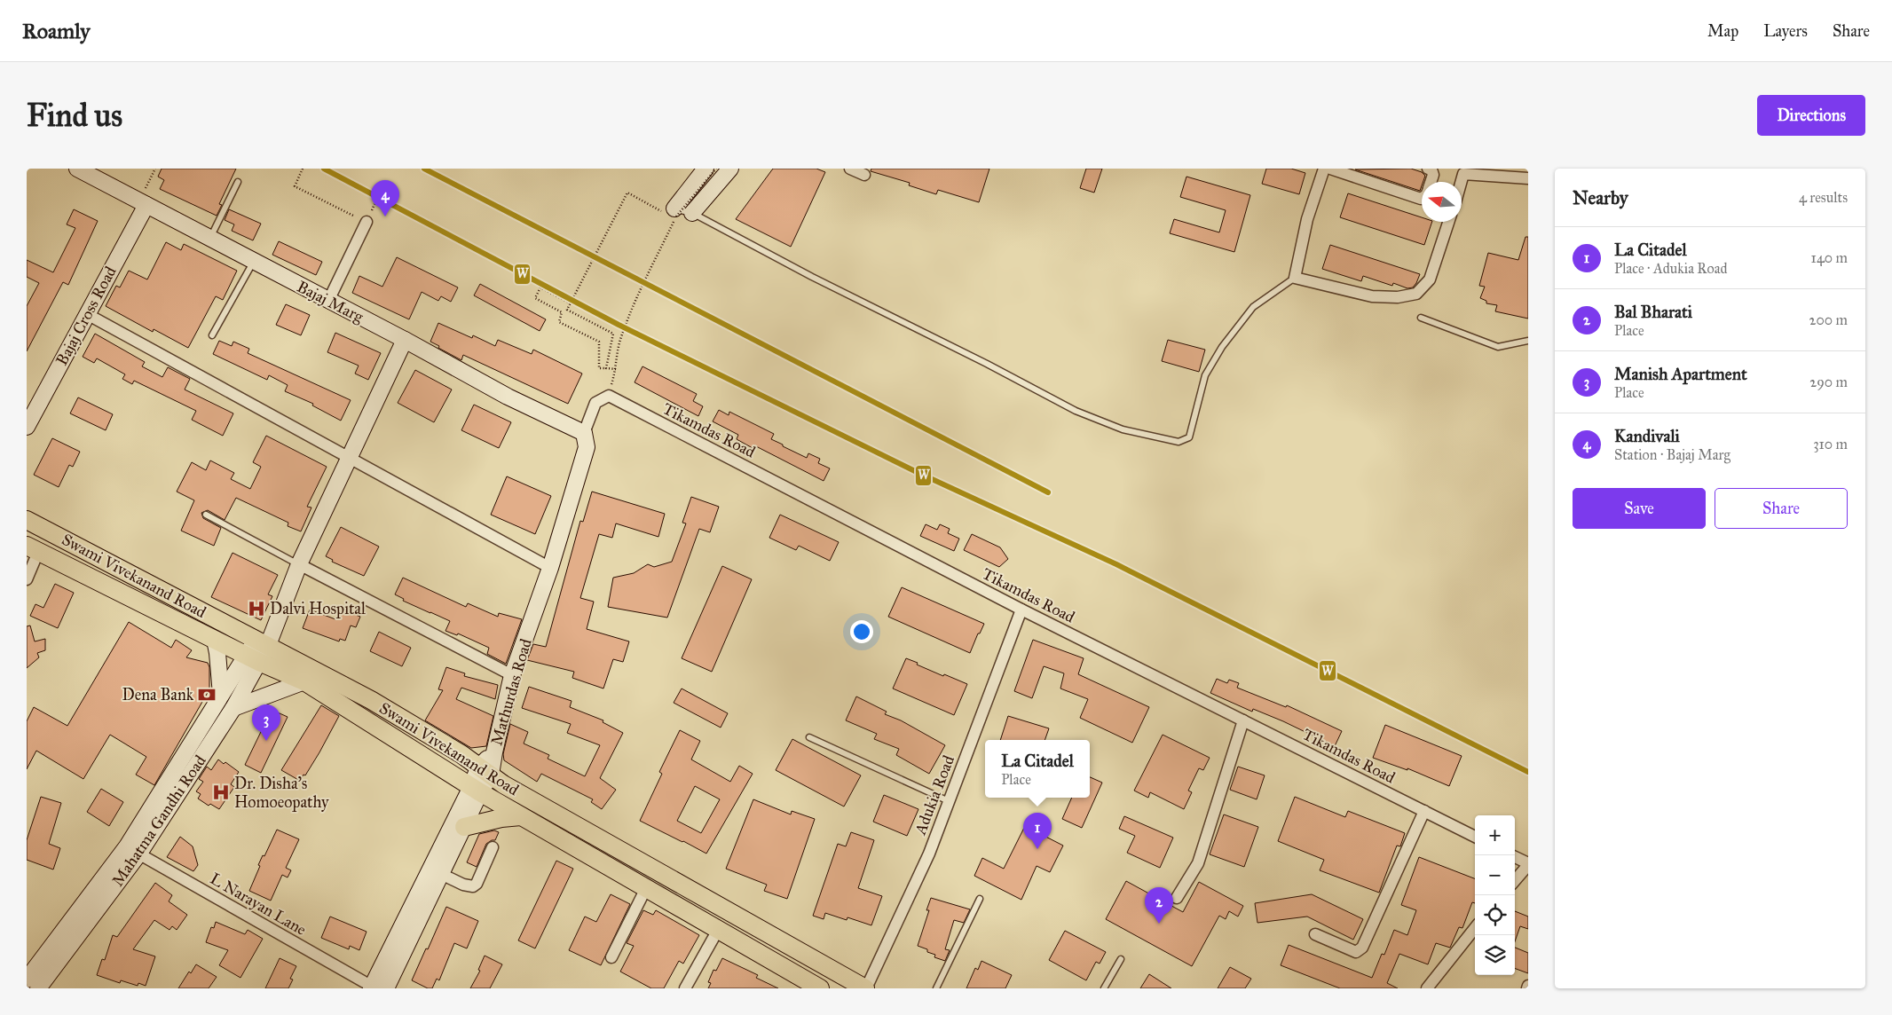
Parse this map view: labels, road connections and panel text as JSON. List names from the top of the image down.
{
  "streets": {
    "main road": ["Swami Vivekanand Road"],
    "street": [
      "Bajaj Marg",
      "Bajaj Cross Road",
      "Tikamdas Road",
      "Mathurdas Road",
      "Adukia Road",
      "Mahatma Gandhi Road",
      "L Narayan Lane"
    ]
  },
  "crossings": [
    ["Bajaj Marg", "Bajaj Cross Road"],
    ["Bajaj Marg", "Tikamdas Road"],
    ["Bajaj Marg", "Mathurdas Road"],
    ["Bajaj Marg", "Mahatma Gandhi Road"],
    ["Tikamdas Road", "Mathurdas Road"],
    ["Tikamdas Road", "Adukia Road"],
    ["Swami Vivekanand Road", "Mathurdas Road"],
    ["Swami Vivekanand Road", "Adukia Road"],
    ["Swami Vivekanand Road", "Mahatma Gandhi Road"],
    ["Mahatma Gandhi Road", "L Narayan Lane"]
  ],
  "places": {
    "hospital": ["Dalvi Hospital", "Dr. Disha's Homoeopathy"],
    "bank": ["Dena Bank"]
  },
  "lines": ["transit line W"],
  "north": "left",
  "page": {
    "header": "Roamly",
    "nav": ["Map", "Layers", "Share"],
    "buttons": [
      "Directions",
      ["Save", "Share"]
    ],
    "title": "Find us",
    "heading": ["Nearby", "4 results"],
    "pins": [
      "4",
      "3",
      "1",
      "2"
    ],
    "list": [
      {
        "mark": "1",
        "name": "La Citadel",
        "note": "Place · Adukia Road",
        "value": "140 m"
      },
      {
        "mark": "2",
        "name": "Bal Bharati",
        "note": "Place",
        "value": "200 m"
      },
      {
        "mark": "3",
        "name": "Manish Apartment",
        "note": "Place",
        "value": "290 m"
      },
      {
        "mark": "4",
        "name": "Kandivali",
        "note": "Station · Bajaj Marg",
        "value": "310 m"
      }
    ],
    "popup": ["La Citadel", "Place"],
    "map_buttons": ["+", "−"]
  }
}
